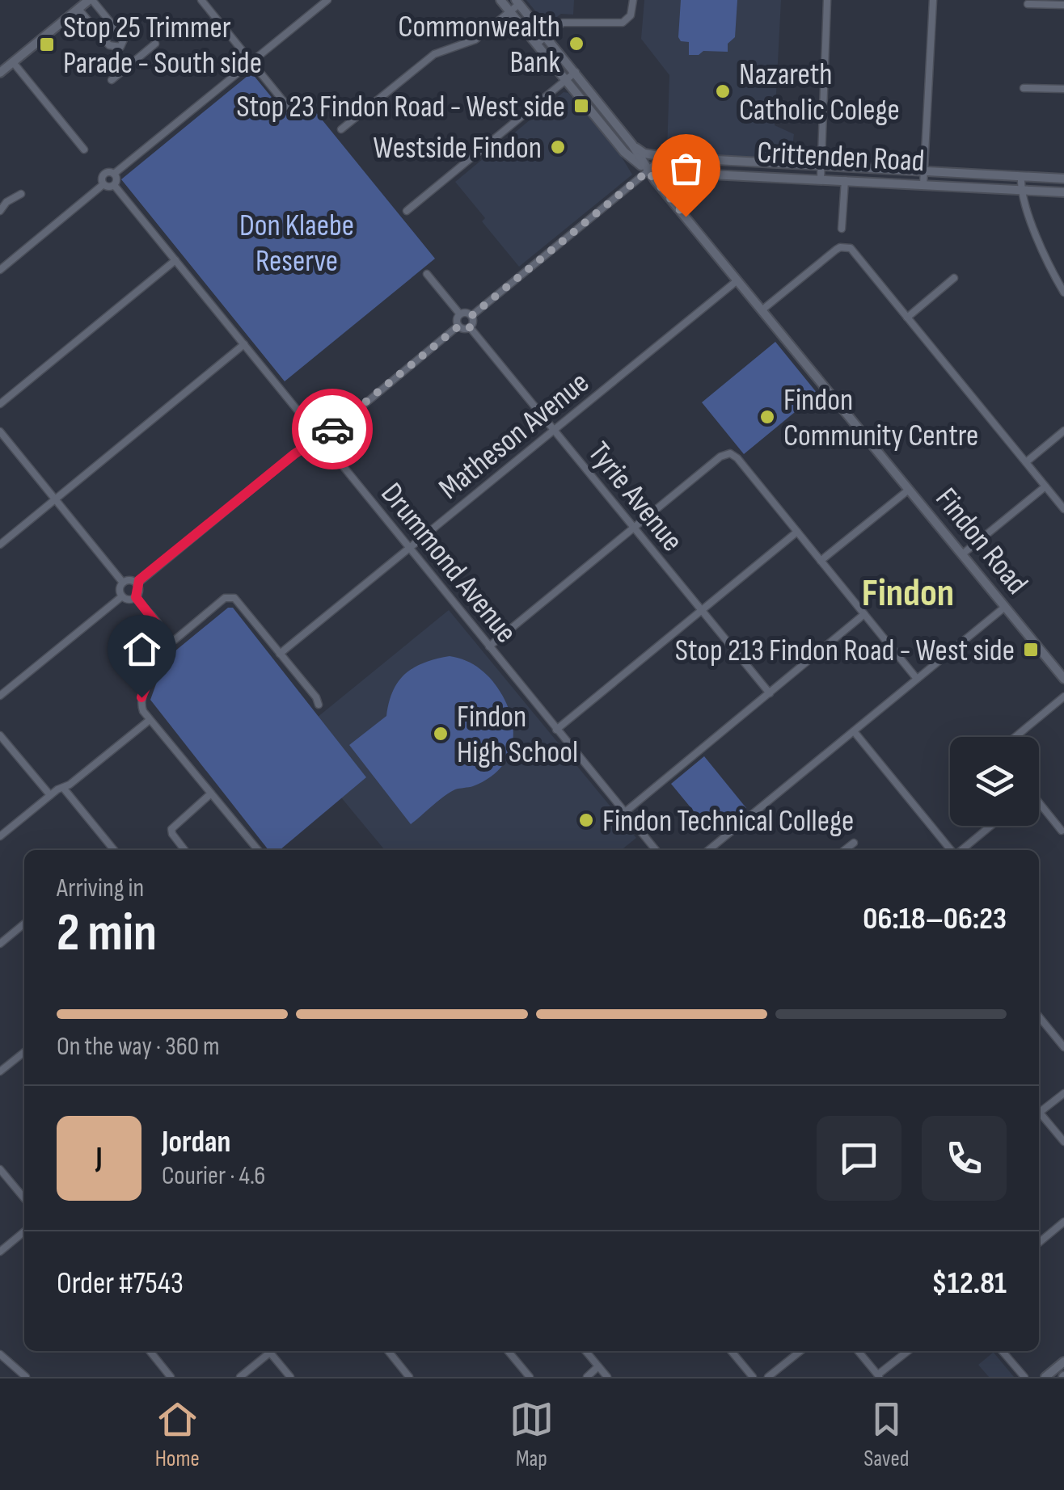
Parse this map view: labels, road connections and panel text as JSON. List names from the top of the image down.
{
  "streets": {
    "main road": ["Crittenden Road", "Findon Road"],
    "street": ["Matheson Avenue", "Tyrie Avenue", "Drummond Avenue"]
  },
  "crossings": [
    ["Crittenden Road", "Findon Road"],
    ["Matheson Avenue", "Tyrie Avenue"],
    ["Matheson Avenue", "Findon Road"],
    ["Matheson Avenue", "Drummond Avenue"]
  ],
  "districts": ["Findon"],
  "parks": ["Don Klaebe Reserve"],
  "places": {
    "other": [
      "Commonwealth Bank",
      "Nazareth Catholic Colege",
      "Westside Findon",
      "Findon Community Centre",
      "Findon High School",
      "Findon Technical College"
    ],
    "transit": ["Stop 25 Trimmer Parade - South side", "Stop 23 Findon Road - West side", "Stop 213 Findon Road - West side"]
  },
  "page": {
    "heading": ["2 min", "Arriving in", "06:18–06:23"],
    "panel": [
      "Jordan",
      "Courier · 4.6",
      "Order #7543",
      "$12.81"
    ],
    "bar": "On the way · 360 m",
    "round": "J",
    "tabs": ["Home", "Map", "Saved"]
  }
}
